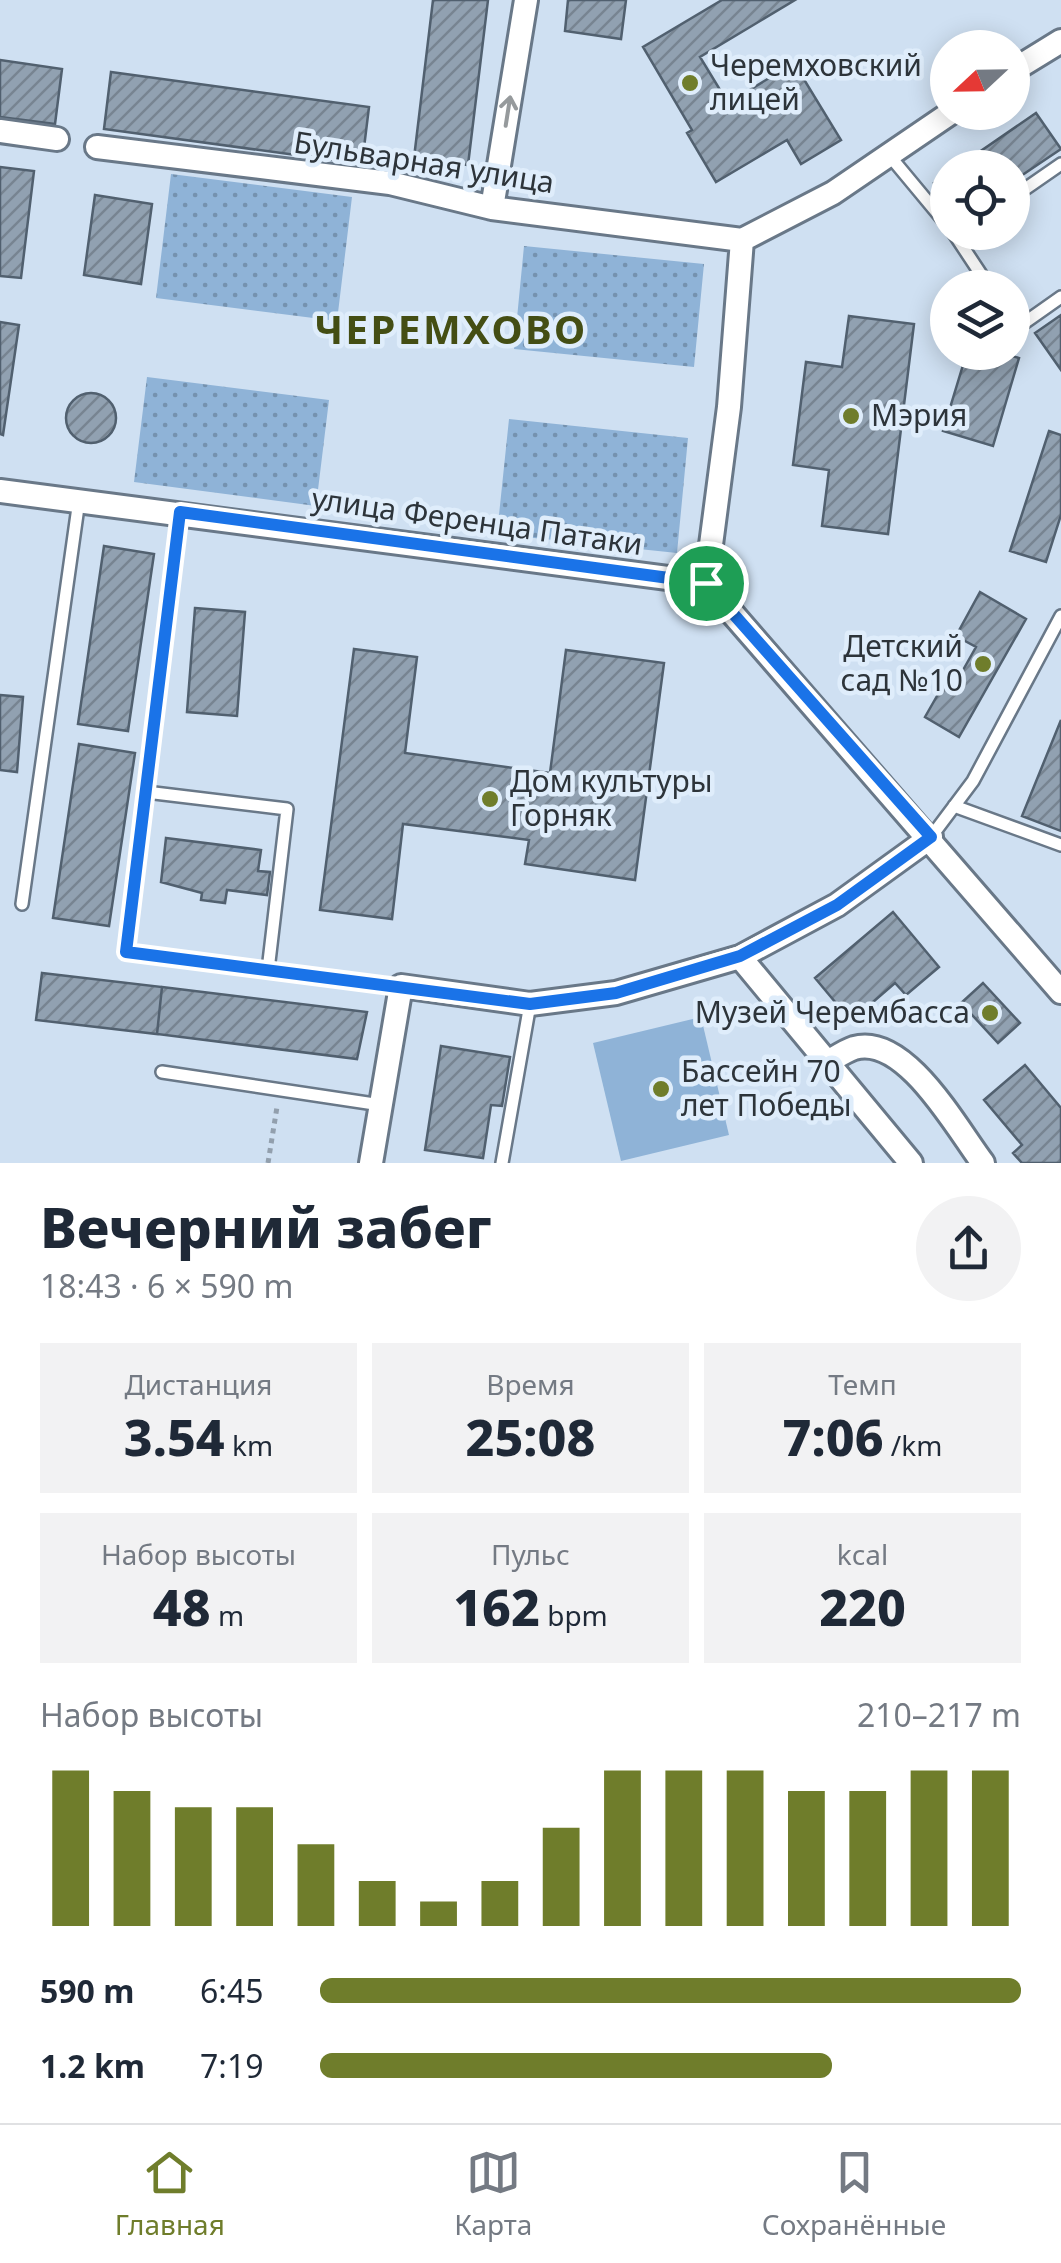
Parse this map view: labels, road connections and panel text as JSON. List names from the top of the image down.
{
  "streets": {
    "street": ["Бульварная улица", "улица Ференца Патаки"]
  },
  "districts": ["ЧЕРЕМХОВО"],
  "places": [
    "Черемховский лицей",
    "Мэрия",
    "Детский сад №10",
    "Дом культуры Горняк",
    "Музей Черембасса",
    "Бассейн 70 лет Победы"
  ],
  "north": "left",
  "page": {
    "heading": ["Вечерний забег", "18:43 · 6 × 590 m"],
    "stats": [
      ["Дистанция", "3.54 km"],
      ["Время", "25:08"],
      ["Темп", "7:06 /km"],
      ["Набор высоты", "48 m"],
      ["Пульс", "162 bpm"],
      ["kcal", "220"]
    ],
    "chart": ["Набор высоты", "210–217 m"],
    "list": [
      {
        "name": "590 m",
        "note": "6:45"
      },
      {
        "name": "1.2 km",
        "note": "7:19"
      }
    ],
    "tabs": ["Главная", "Карта", "Сохранённые"]
  }
}
